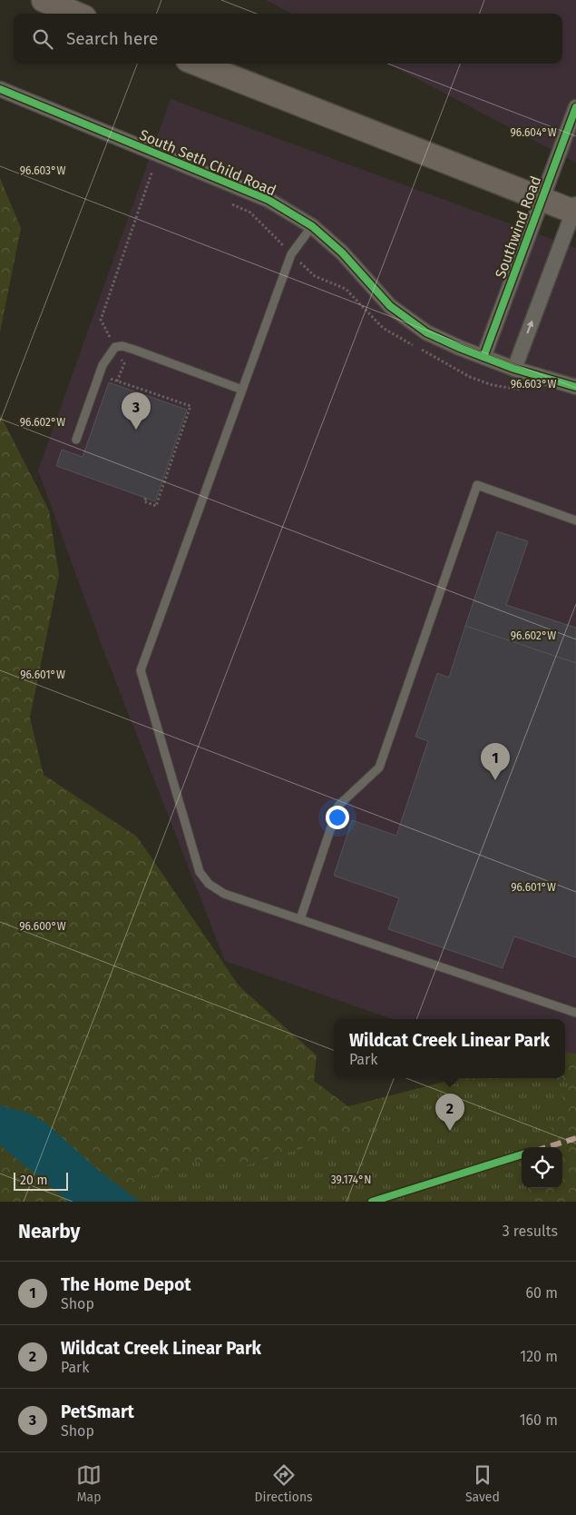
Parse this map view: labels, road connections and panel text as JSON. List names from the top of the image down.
{
  "streets": {
    "street": ["South Seth Child Road", "Southwind Road"]
  },
  "crossings": [
    ["South Seth Child Road", "Southwind Road"]
  ],
  "scale_bar": "20 m",
  "page": {
    "search": "Search here",
    "pins": ["3", "1", "2"],
    "popup": ["Wildcat Creek Linear Park", "Park"],
    "scale": "20 m",
    "heading": ["Nearby", "3 results"],
    "list": [
      {
        "mark": "1",
        "name": "The Home Depot",
        "note": "Shop",
        "value": "60 m"
      },
      {
        "mark": "2",
        "name": "Wildcat Creek Linear Park",
        "note": "Park",
        "value": "120 m"
      },
      {
        "mark": "3",
        "name": "PetSmart",
        "note": "Shop",
        "value": "160 m"
      }
    ],
    "nav": ["Map", "Directions", "Saved"]
  },
  "coordinates": [
    "96.604°W",
    "96.603°W",
    "96.602°W",
    "96.601°W",
    "96.600°W",
    "39.174°N"
  ]
}
